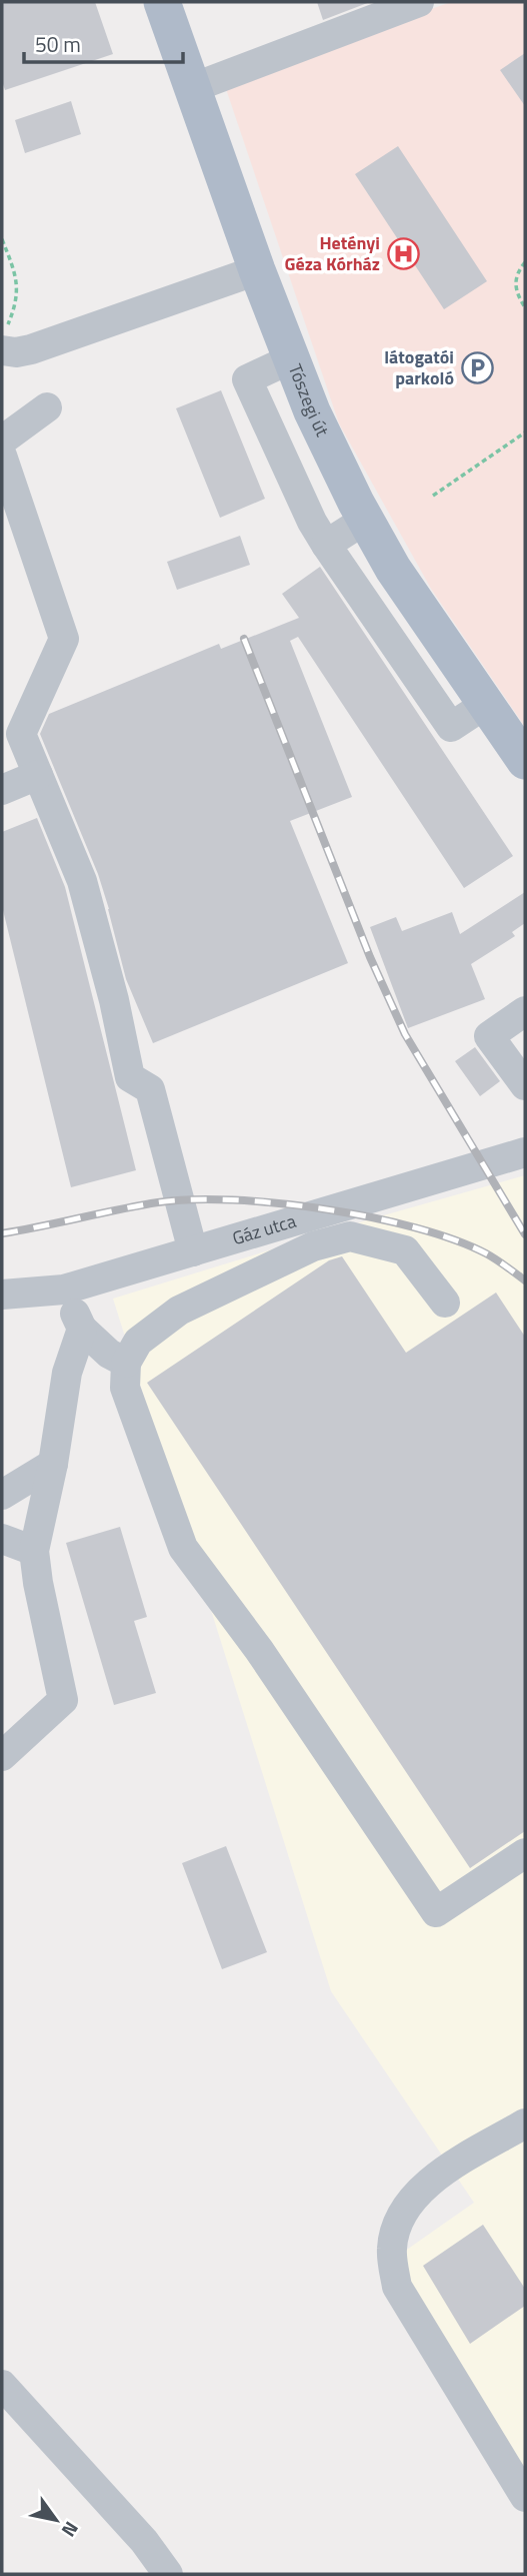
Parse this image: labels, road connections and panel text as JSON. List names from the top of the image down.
{
  "streets": {
    "main road": ["Tószegi út"],
    "street": ["Gáz utca"]
  },
  "places": {
    "hospital": ["Hetényi Géza Kórház"],
    "parking": ["látogatói parkoló"]
  },
  "scale_bar": "50 m",
  "north": "bottom right"
}
